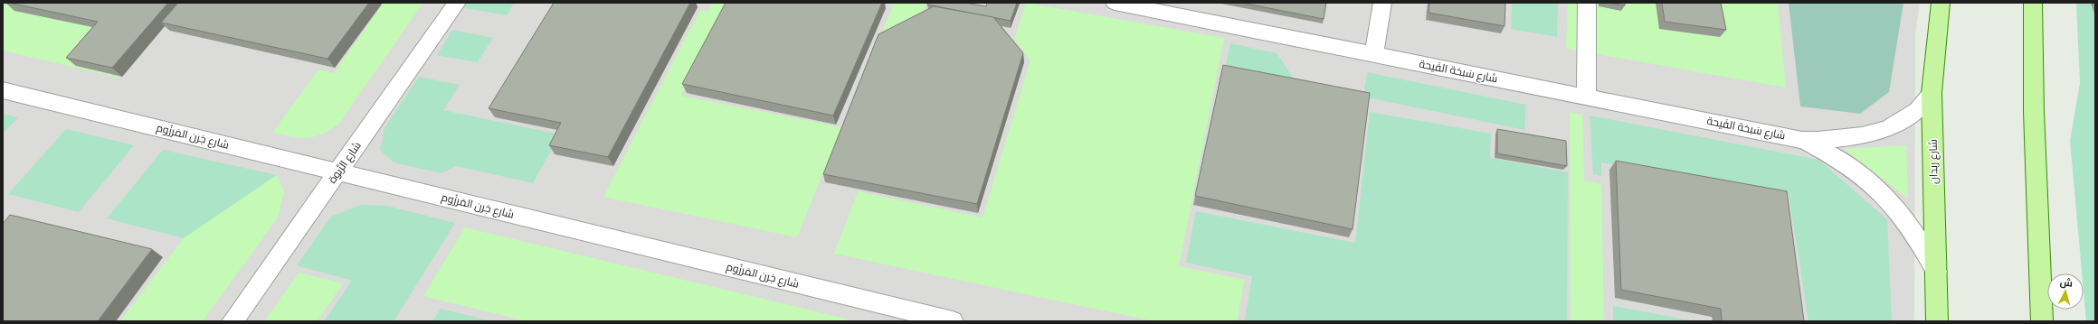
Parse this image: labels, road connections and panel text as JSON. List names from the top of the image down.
{
  "streets": {
    "main road": ["شارع ربدان"],
    "street": ["شارع سَبخة الفَيحة", "شارع جَرن المَرزُوم", "شارع الرَّبوة"]
  },
  "crossings": [
    ["شارع سَبخة الفَيحة", "شارع ربدان"],
    ["شارع جَرن المَرزُوم", "شارع الرَّبوة"]
  ],
  "north": "top"
}
